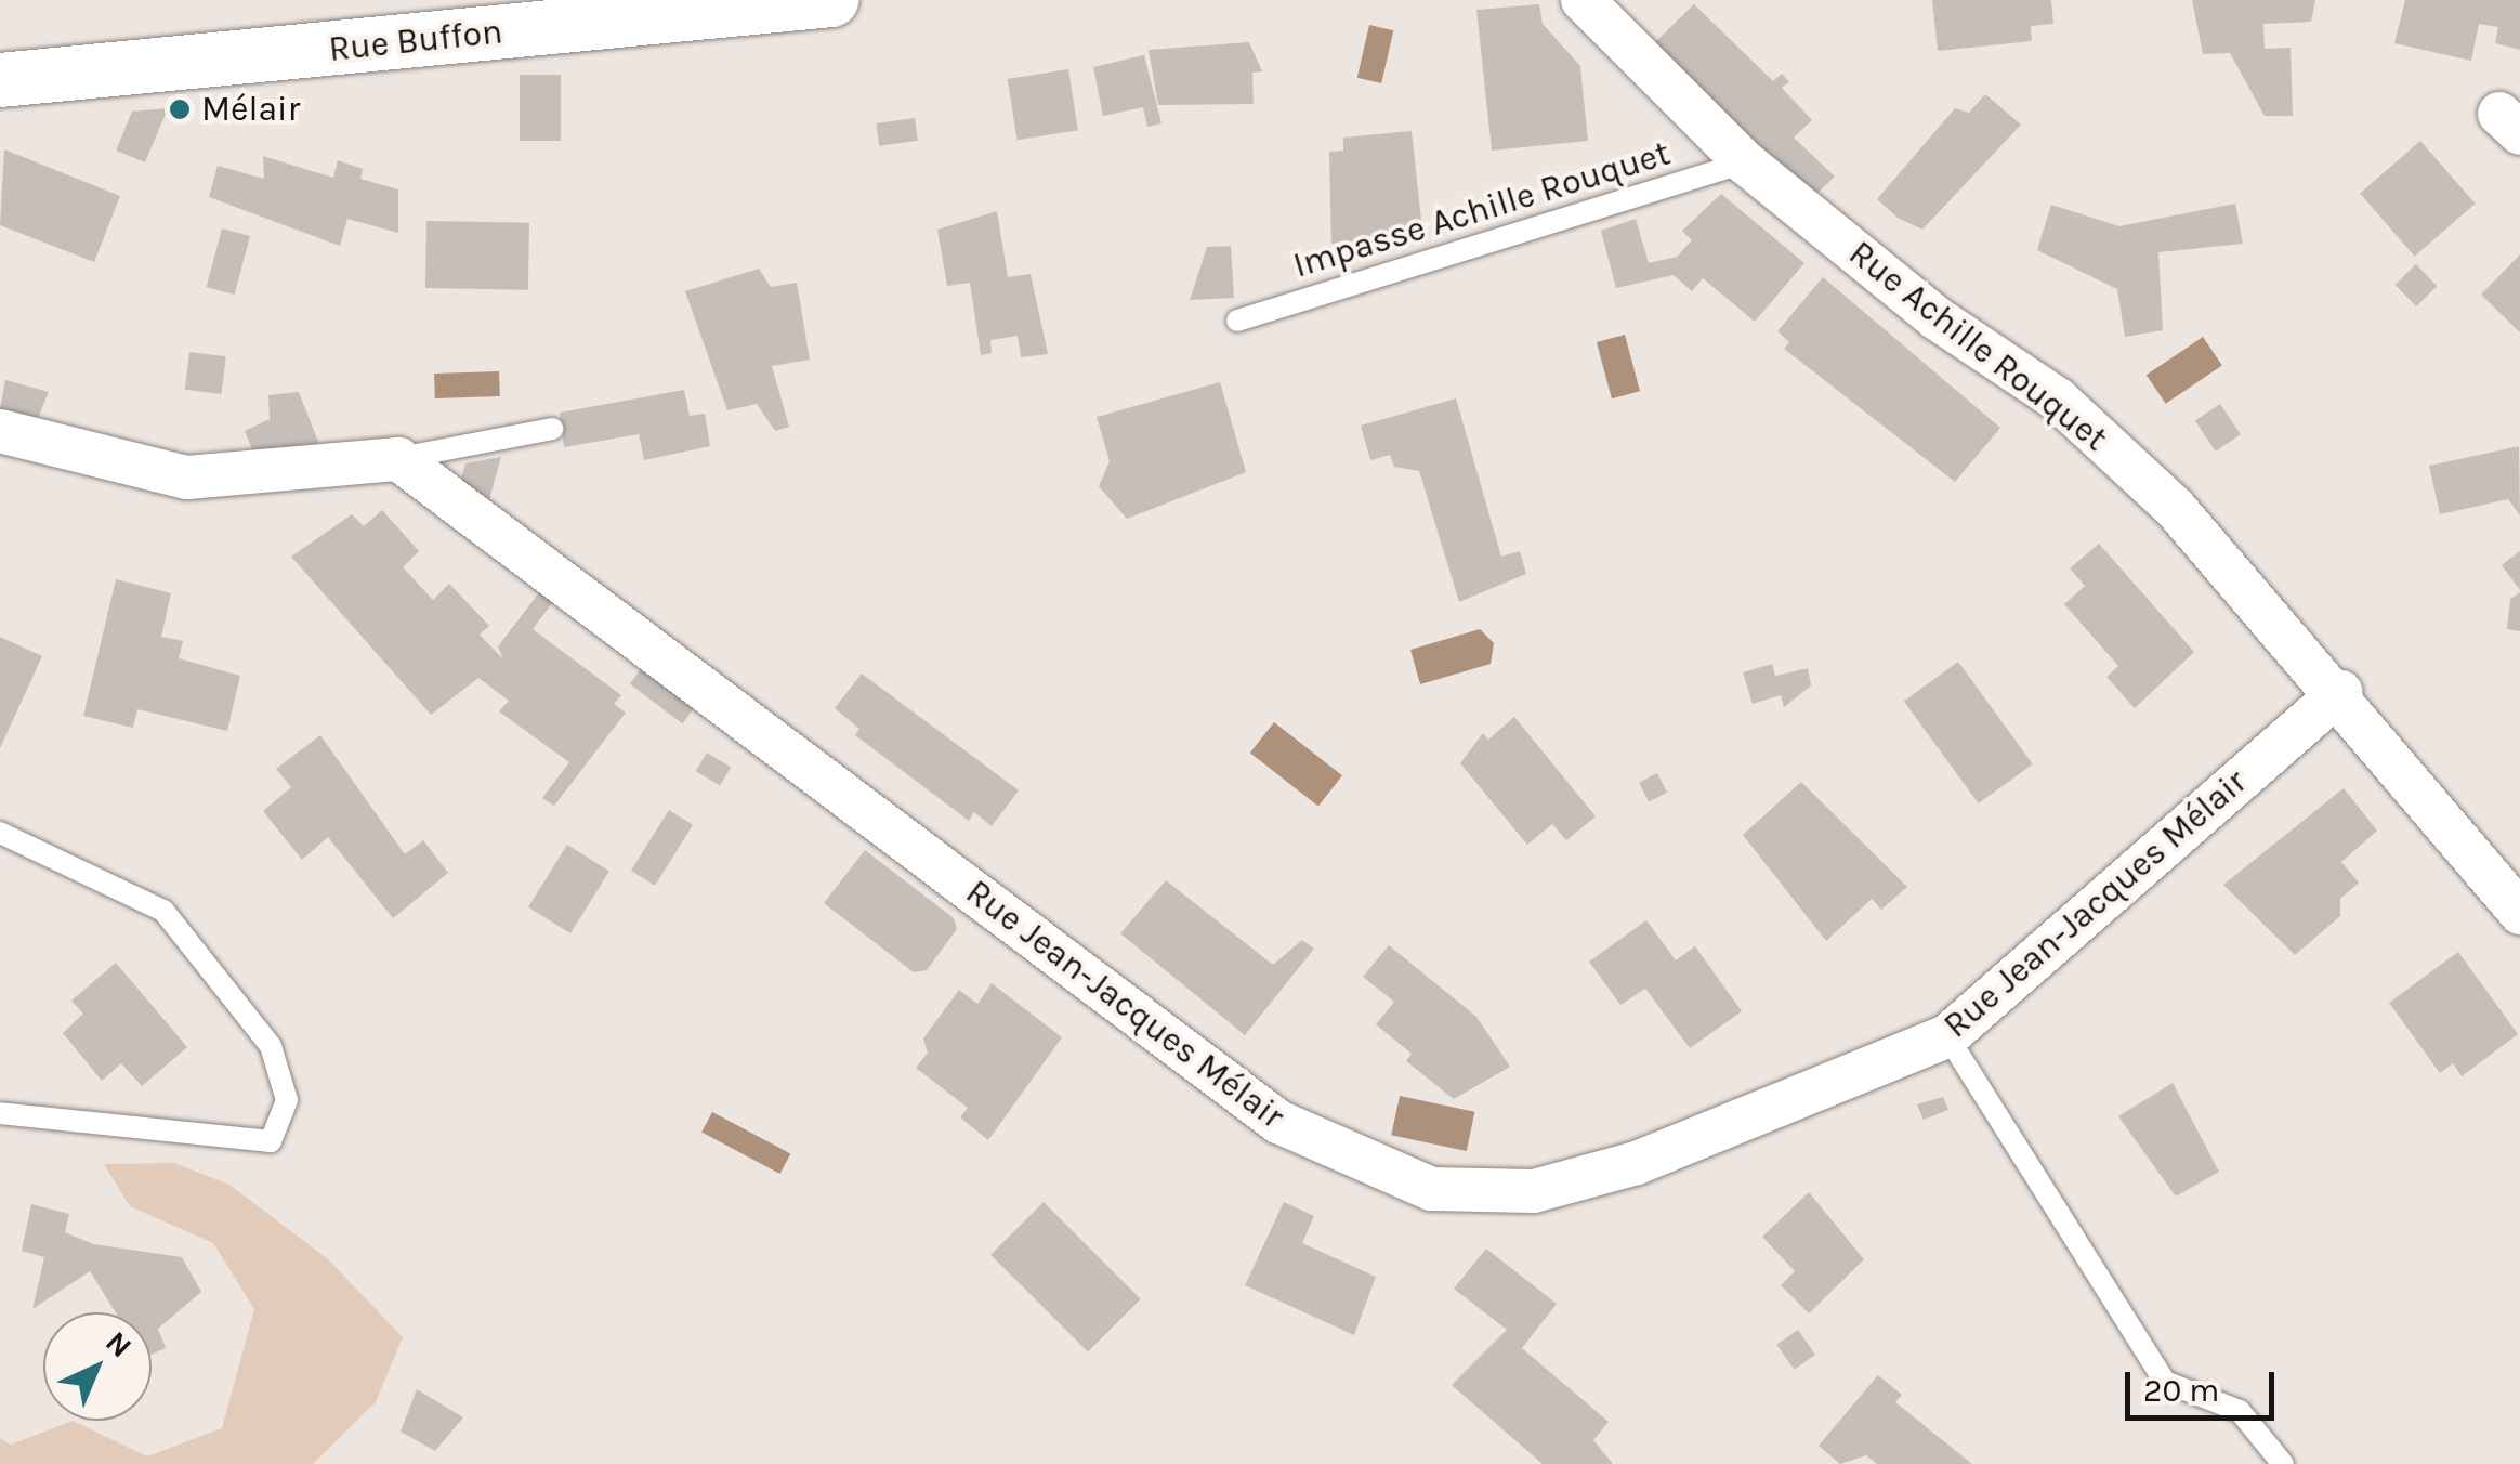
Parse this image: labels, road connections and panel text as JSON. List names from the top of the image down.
{
  "streets": {
    "street": ["Rue Buffon", "Rue Achille Rouquet", "Rue Jean-Jacques Mélair"],
    "lane": ["Impasse Achille Rouquet"]
  },
  "crossings": [
    ["Impasse Achille Rouquet", "Rue Achille Rouquet"],
    ["Rue Achille Rouquet", "Rue Jean-Jacques Mélair"]
  ],
  "places": ["Mélair"],
  "scale_bar": "20 m",
  "north": "top right"
}
